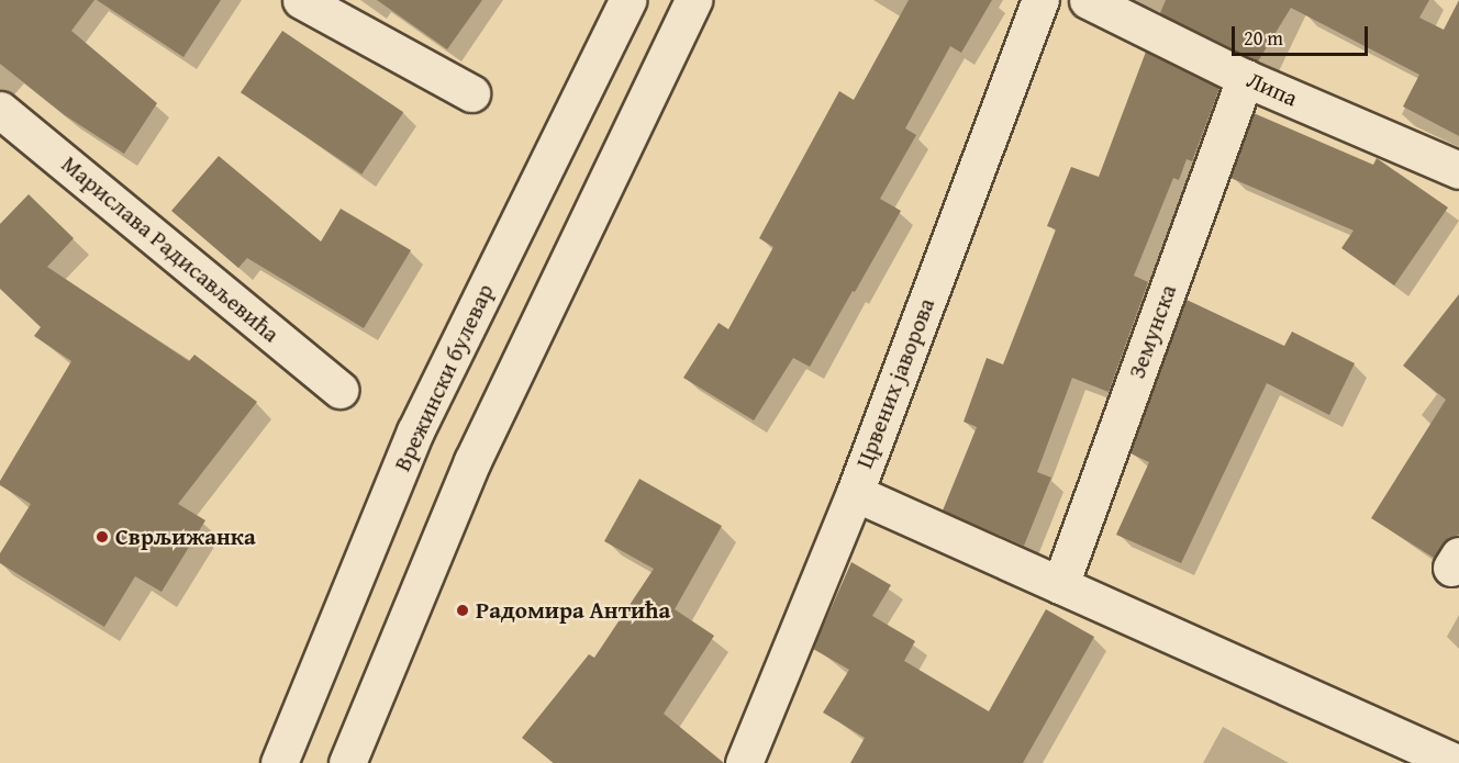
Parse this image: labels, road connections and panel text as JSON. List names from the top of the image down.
{
  "streets": {
    "street": [
      "Липа",
      "Марислава Радисављевића",
      "Земунска",
      "Врежински булевар",
      "Црвених јаворова"
    ]
  },
  "crossings": [
    ["Липа", "Земунска"]
  ],
  "places": ["Сврљижанка", "Радомира Антића"],
  "scale_bar": "20 m"
}
